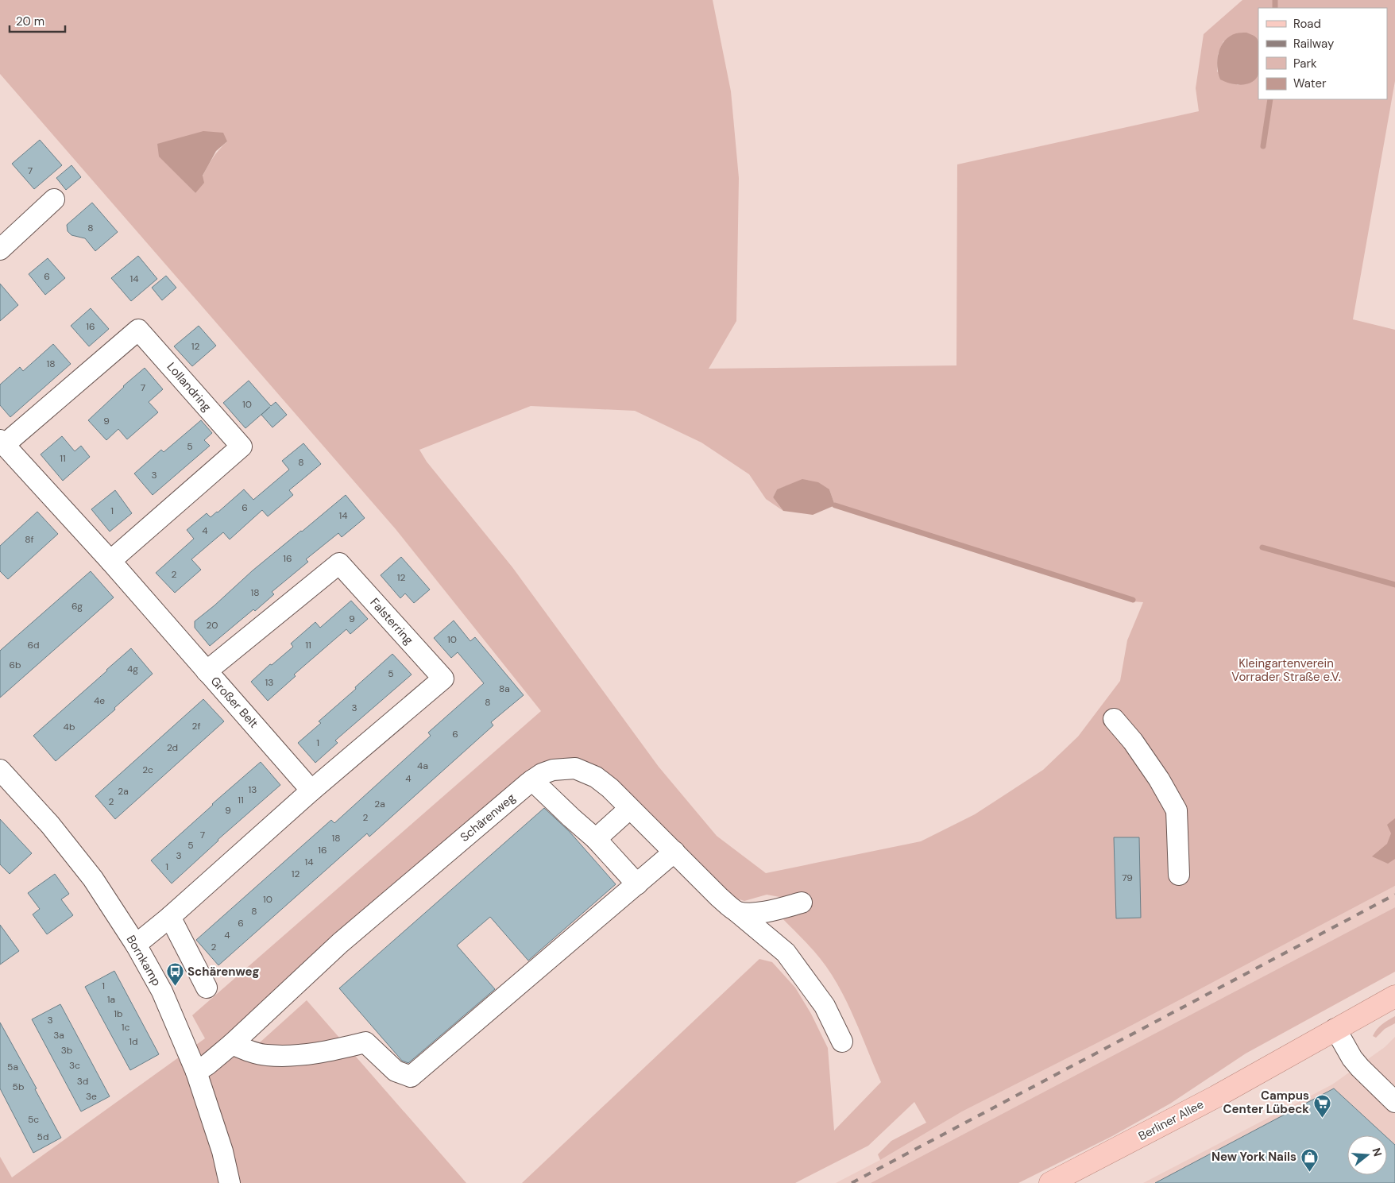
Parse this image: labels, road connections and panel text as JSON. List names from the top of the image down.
{
  "streets": {
    "main road": ["Berliner Allee"],
    "street": [
      "Lollandring",
      "Falsterring",
      "Großer Belt",
      "Schärenweg",
      "Bornkamp"
    ]
  },
  "crossings": [
    ["Lollandring", "Großer Belt"],
    ["Falsterring", "Großer Belt"],
    ["Schärenweg", "Bornkamp"]
  ],
  "parks": ["Kleingartenverein Vorrader Straße e.V."],
  "places": {
    "bus stop": ["Schärenweg"],
    "supermarket": ["Campus Center Lübeck"],
    "shop": ["New York Nails"]
  },
  "house_numbers": [
    "7",
    "8",
    "6",
    "14",
    "16",
    "12",
    "18",
    "7",
    "10",
    "9",
    "5",
    "11",
    "8",
    "3",
    "6",
    "1",
    "14",
    "4",
    "8f",
    "16",
    "2",
    "12",
    "18",
    "6g",
    "9",
    "20",
    "10",
    "6d",
    "11",
    "6b",
    "4g",
    "5",
    "13",
    "8a",
    "4e",
    "8",
    "3",
    "2f",
    "4b",
    "6",
    "1",
    "2d",
    "4a",
    "2c",
    "4",
    "13",
    "2a",
    "11",
    "2",
    "2a",
    "9",
    "2",
    "7",
    "18",
    "5",
    "16",
    "3",
    "14",
    "1",
    "12",
    "79",
    "10",
    "8",
    "6",
    "4",
    "2",
    "1",
    "1a",
    "1b",
    "3",
    "1c",
    "3a",
    "1d",
    "3b",
    "3c",
    "5a",
    "3d",
    "5b",
    "3e",
    "5c",
    "5d"
  ],
  "legend": [
    "Road",
    "Railway",
    "Park",
    "Water"
  ],
  "scale_bar": "20 m",
  "north": "right"
}
